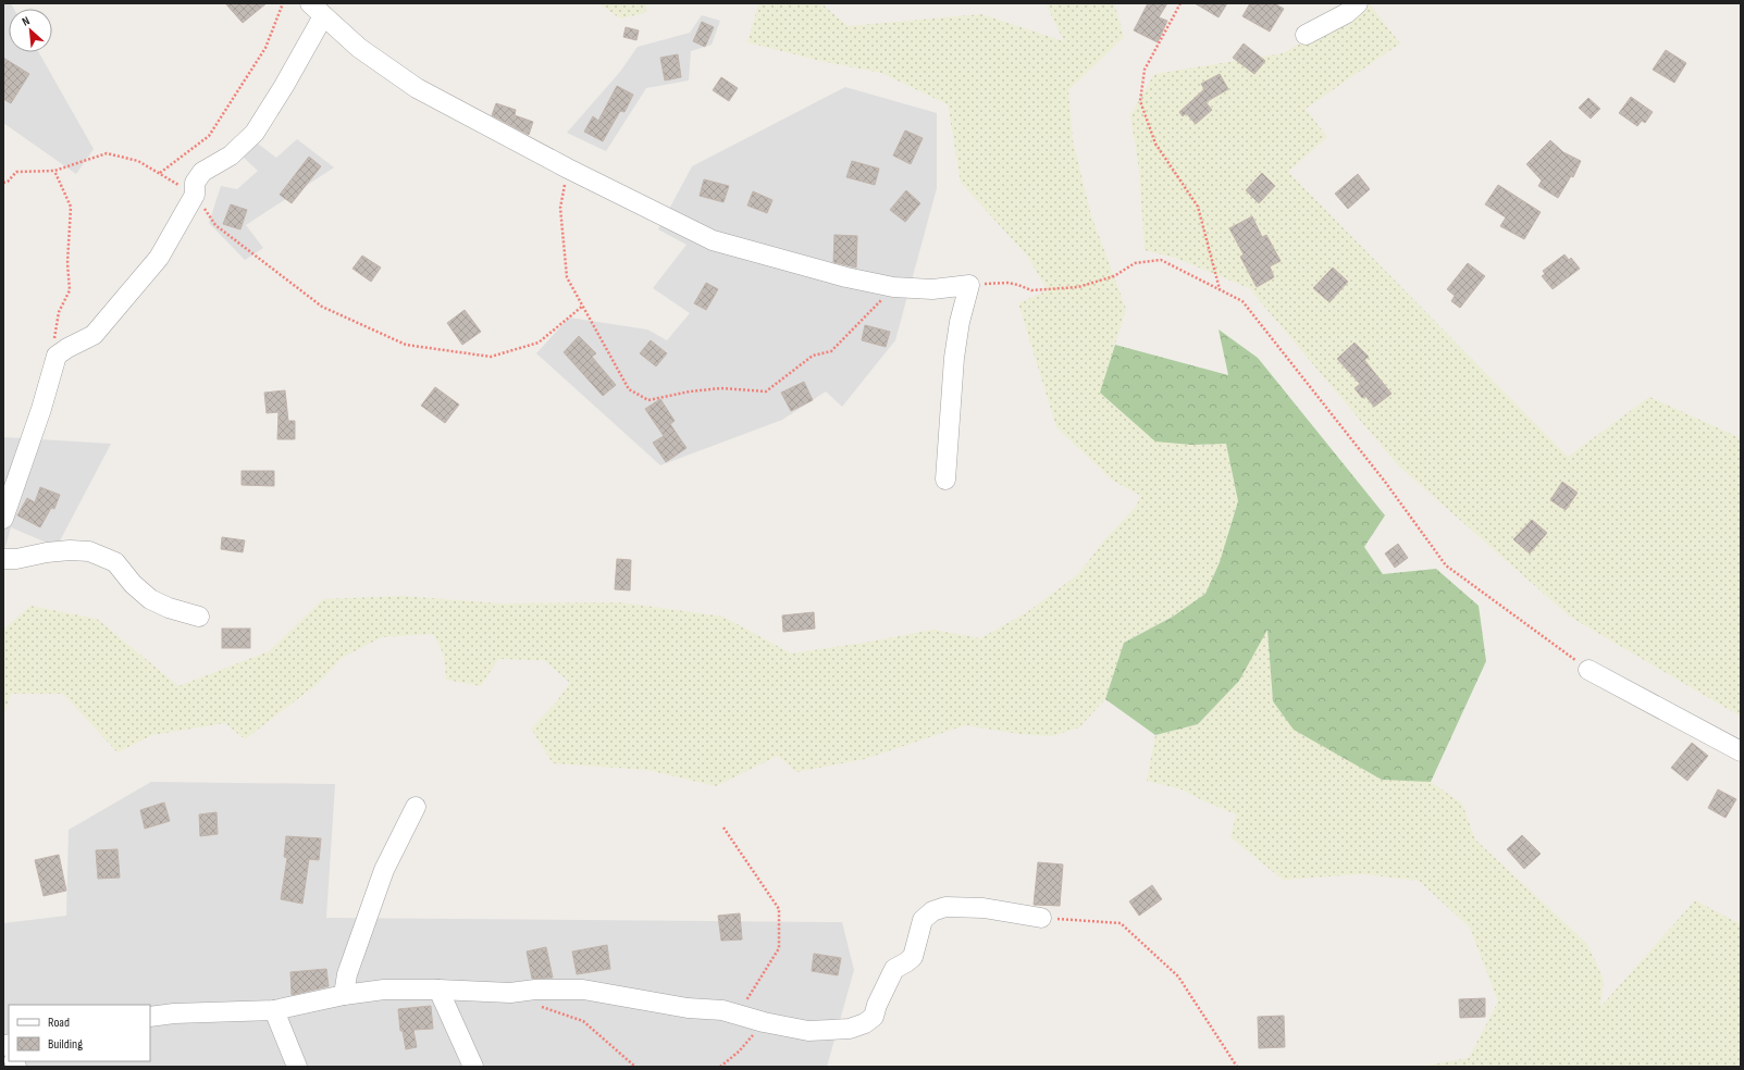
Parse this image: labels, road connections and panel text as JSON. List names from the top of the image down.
{
  "legend": ["Road", "Building"],
  "north": "top left"
}
